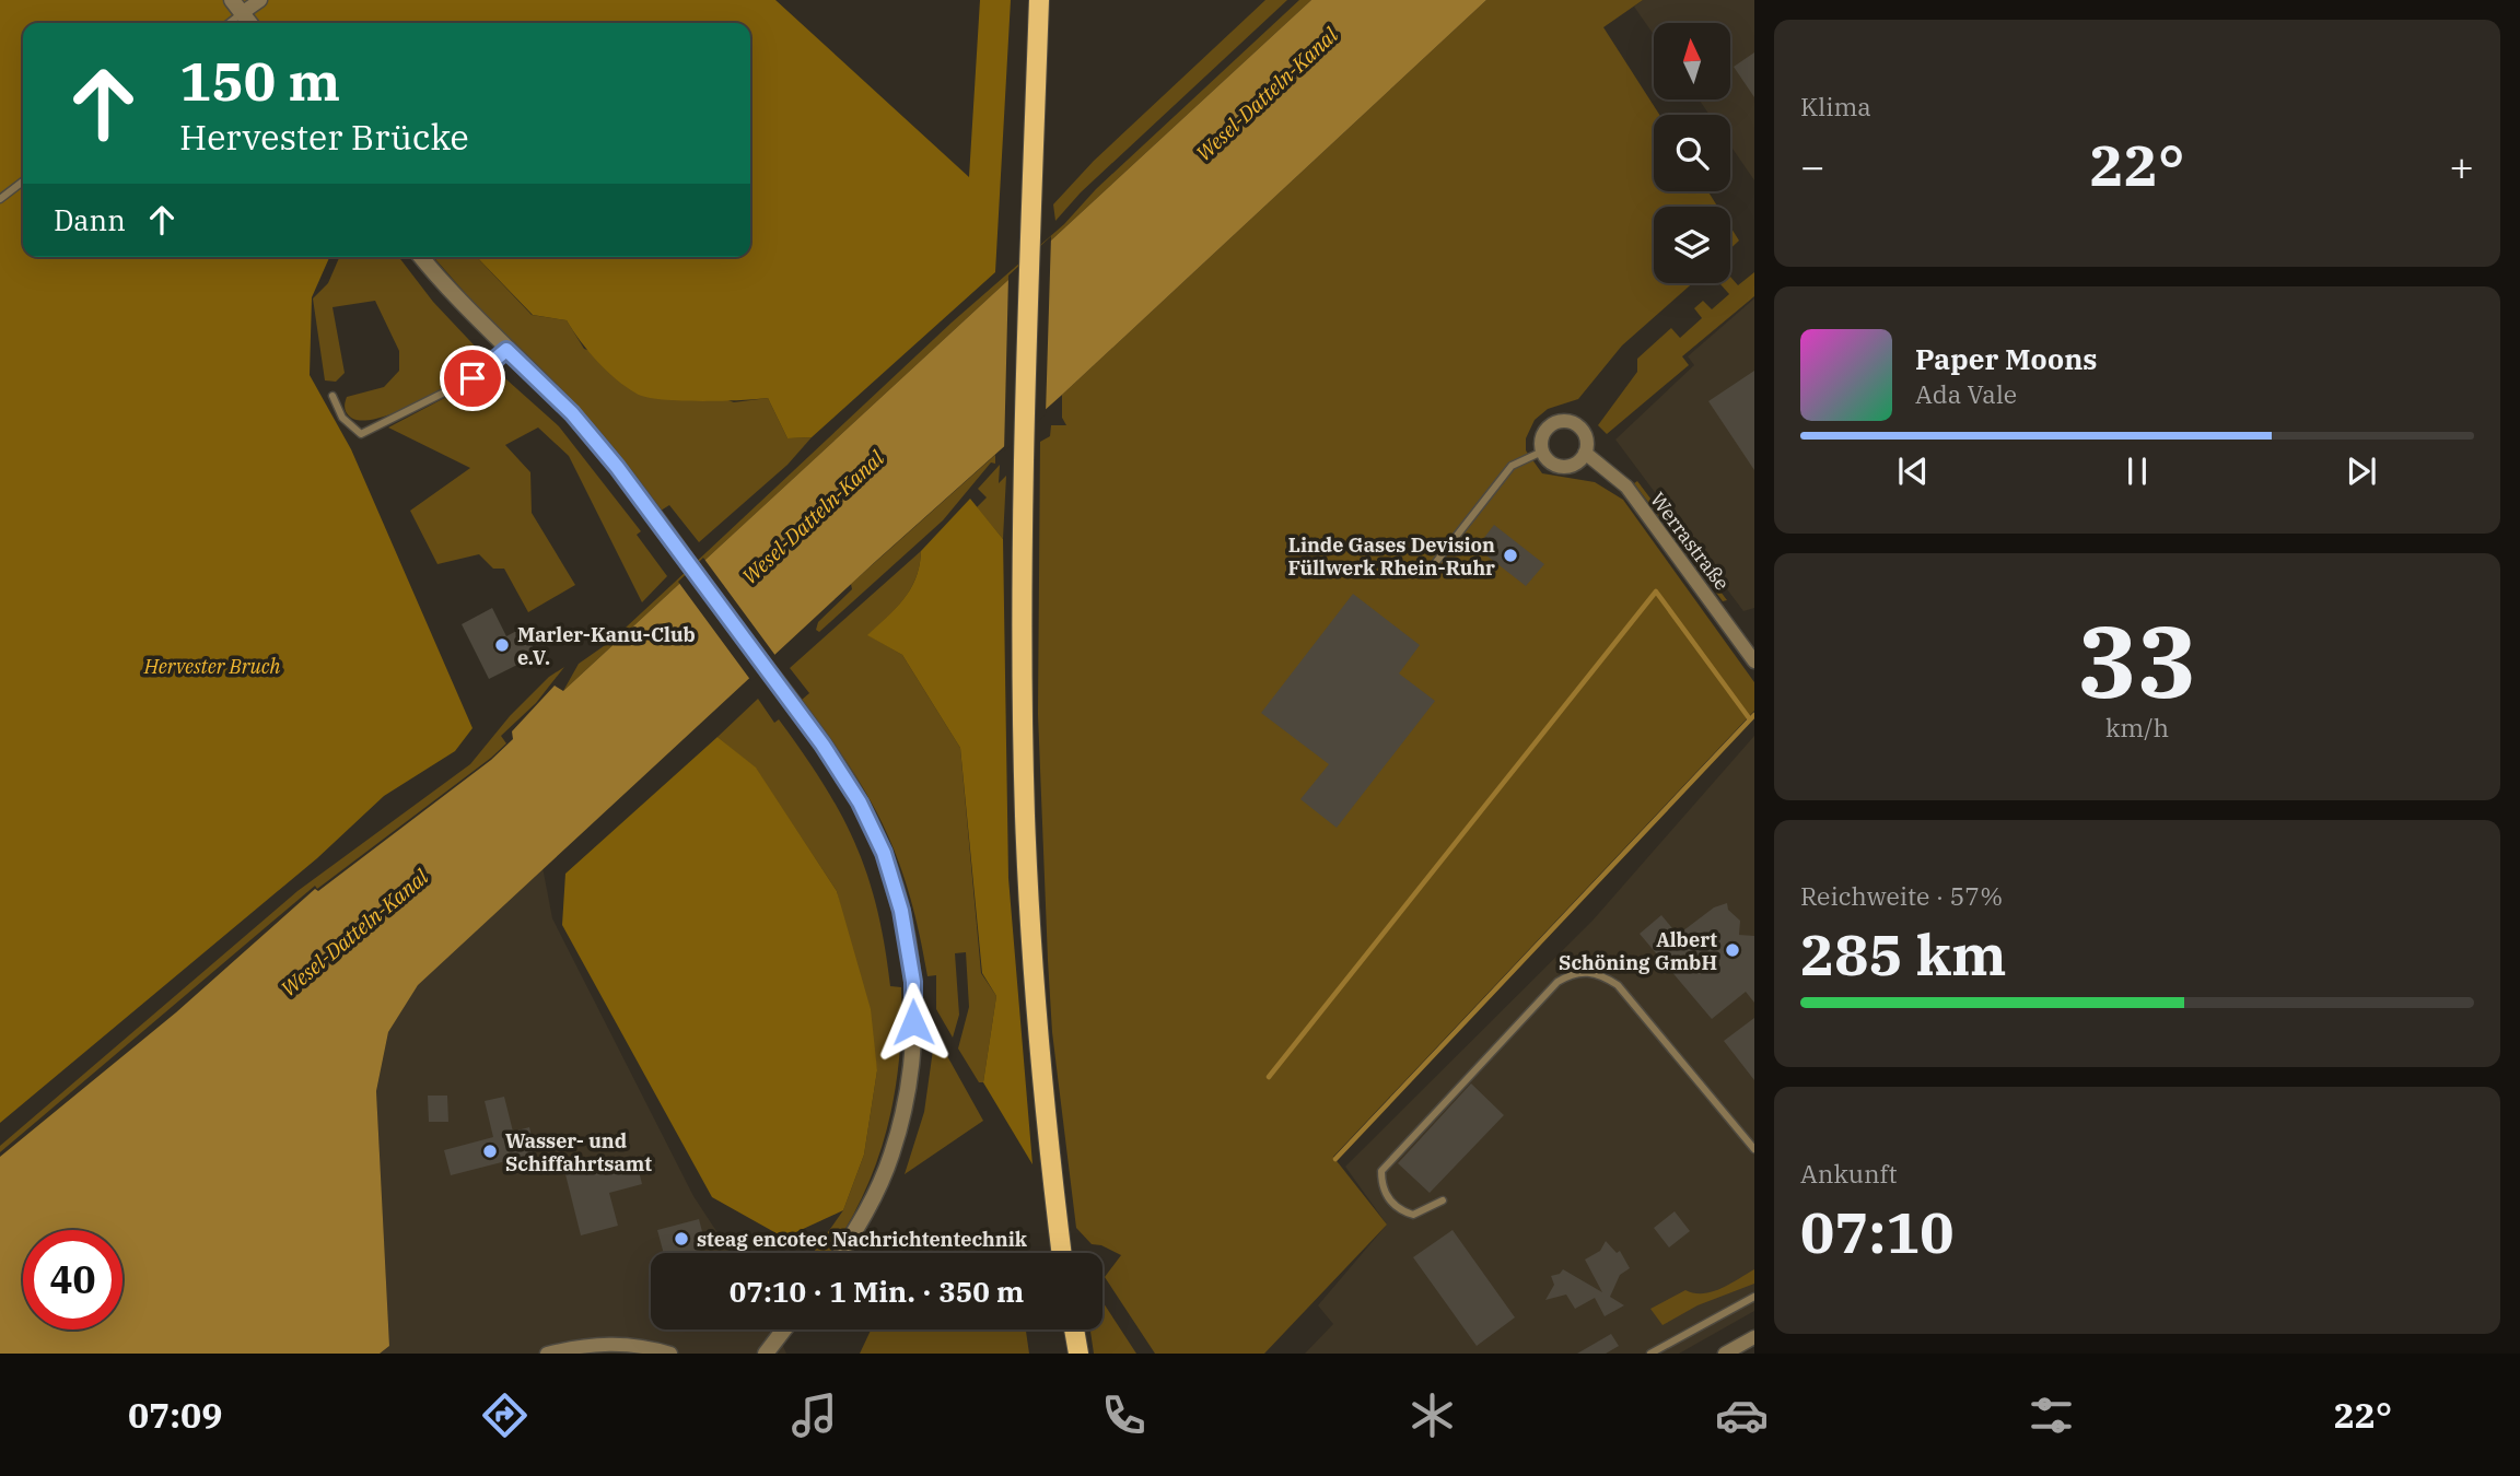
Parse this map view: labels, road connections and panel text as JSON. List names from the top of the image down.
{
  "streets": {
    "street": ["Werrastraße"]
  },
  "water": ["Wesel-Datteln-Kanal"],
  "parks": ["Hervester Bruch"],
  "places": [
    "Linde Gases Devision Füllwerk Rhein-Ruhr",
    "Marler-Kanu-Club e.V.",
    "Albert Schöning GmbH",
    "Wasser- und Schiffahrtsamt",
    "steag encotec Nachrichtentechnik"
  ],
  "north": "top",
  "page": {
    "tile": [
      "Klima",
      ["33", "km/h"],
      ["Reichweite · 57%", "285 km"],
      ["Ankunft", "07:10"]
    ],
    "turn": ["150 m", "Hervester Brücke"],
    "heat": ["−", "22°", "+"],
    "then": "Dann",
    "song": ["Paper Moons", "Ada Vale"],
    "limit": "40",
    "trip": "07:10 · 1 Min. · 350 m",
    "tabs": ["07:09", "22°"]
  }
}
